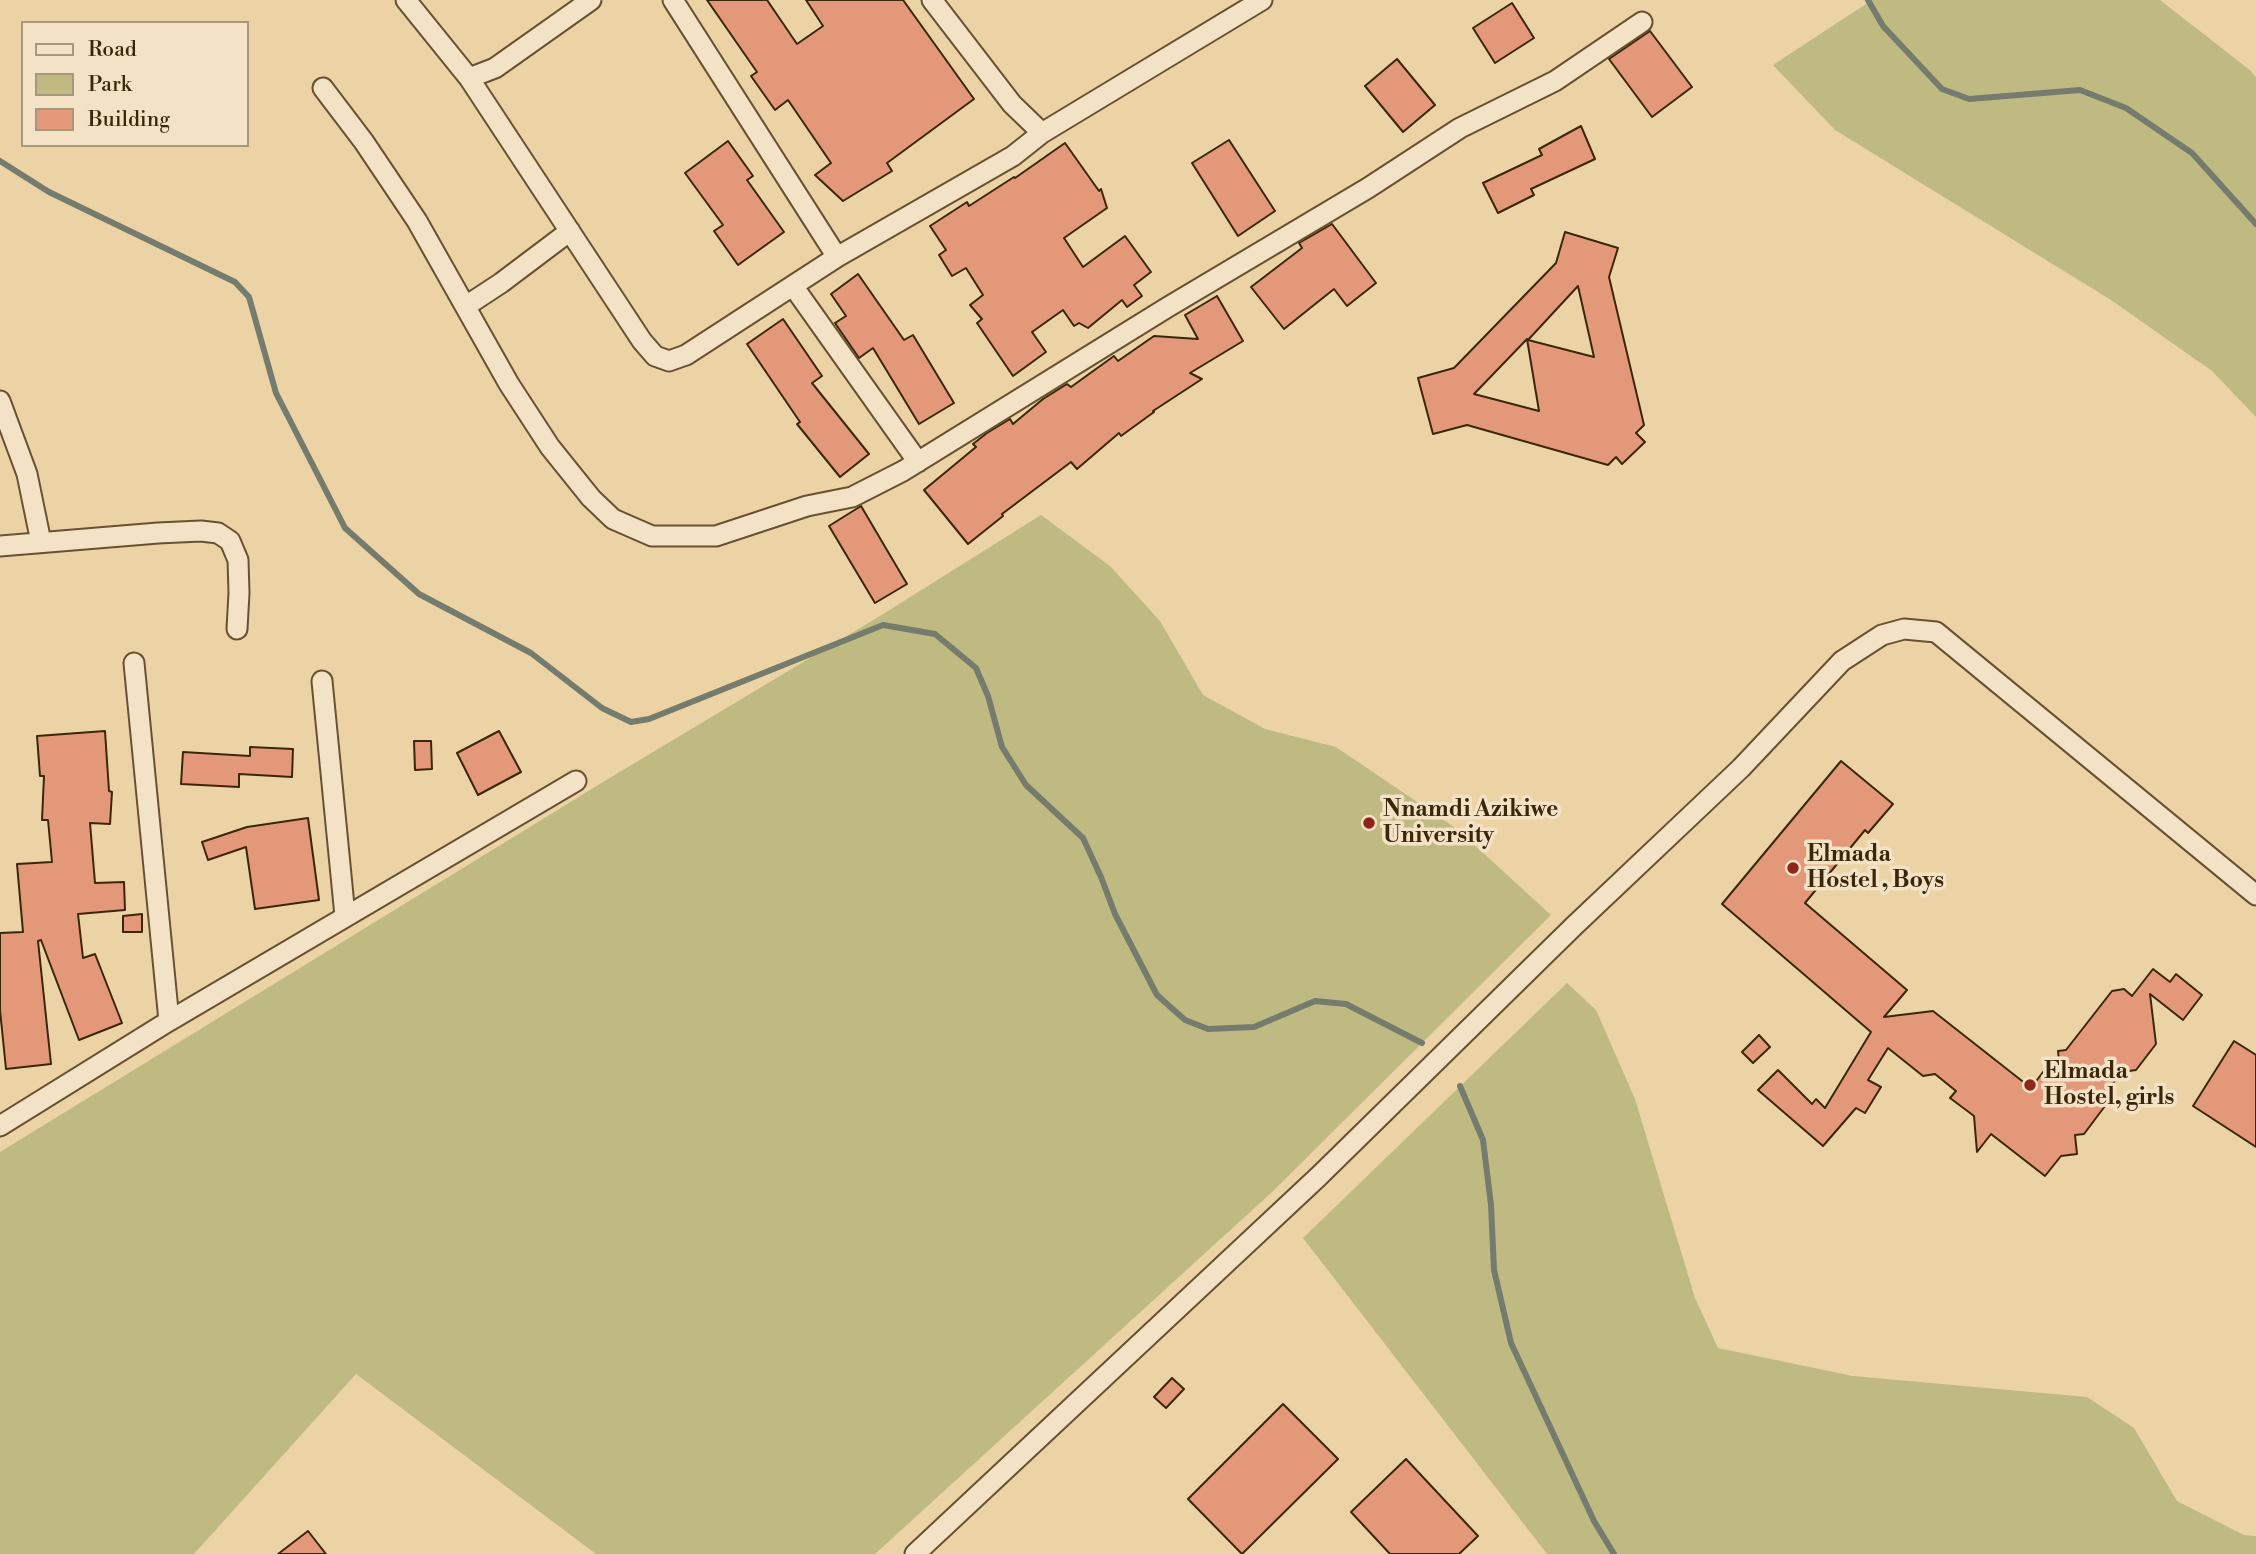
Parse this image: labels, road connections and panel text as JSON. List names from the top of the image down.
{
  "places": ["Nnamdi Azikiwe University", "Elmada Hostel , Boys", "Elmada Hostel, girls"],
  "legend": ["Road", "Park", "Building"]
}
